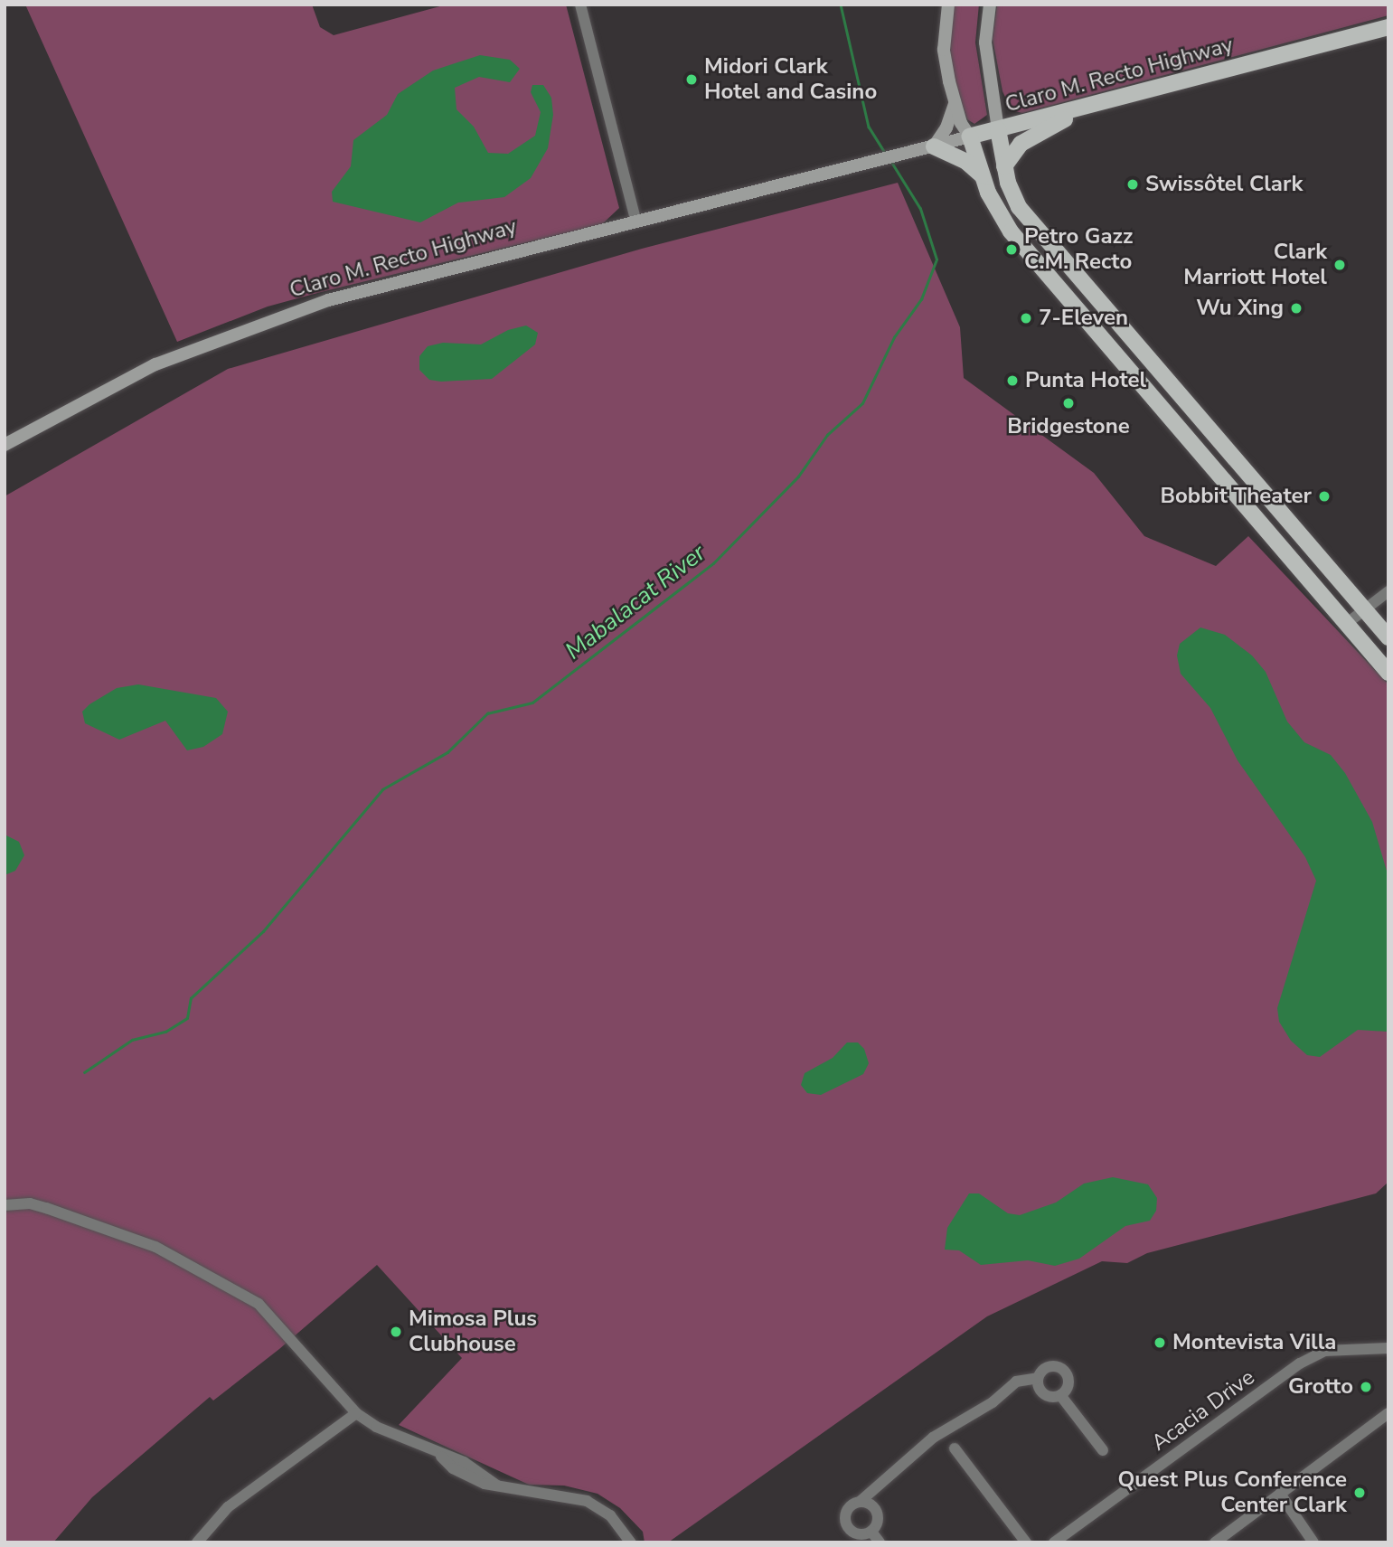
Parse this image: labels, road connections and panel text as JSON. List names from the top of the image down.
{
  "streets": {
    "main road": ["Claro M. Recto Highway"],
    "street": ["Acacia Drive"]
  },
  "water": ["Mabalacat River"],
  "places": [
    "Midori Clark Hotel and Casino",
    "Swissôtel Clark",
    "Petro Gazz C.M. Recto",
    "Clark Marriott Hotel",
    "Wu Xing",
    "7-Eleven",
    "Punta Hotel",
    "Bridgestone",
    "Bobbit Theater",
    "Mimosa Plus Clubhouse",
    "Montevista Villa",
    "Grotto",
    "Quest Plus Conference Center Clark"
  ]
}
